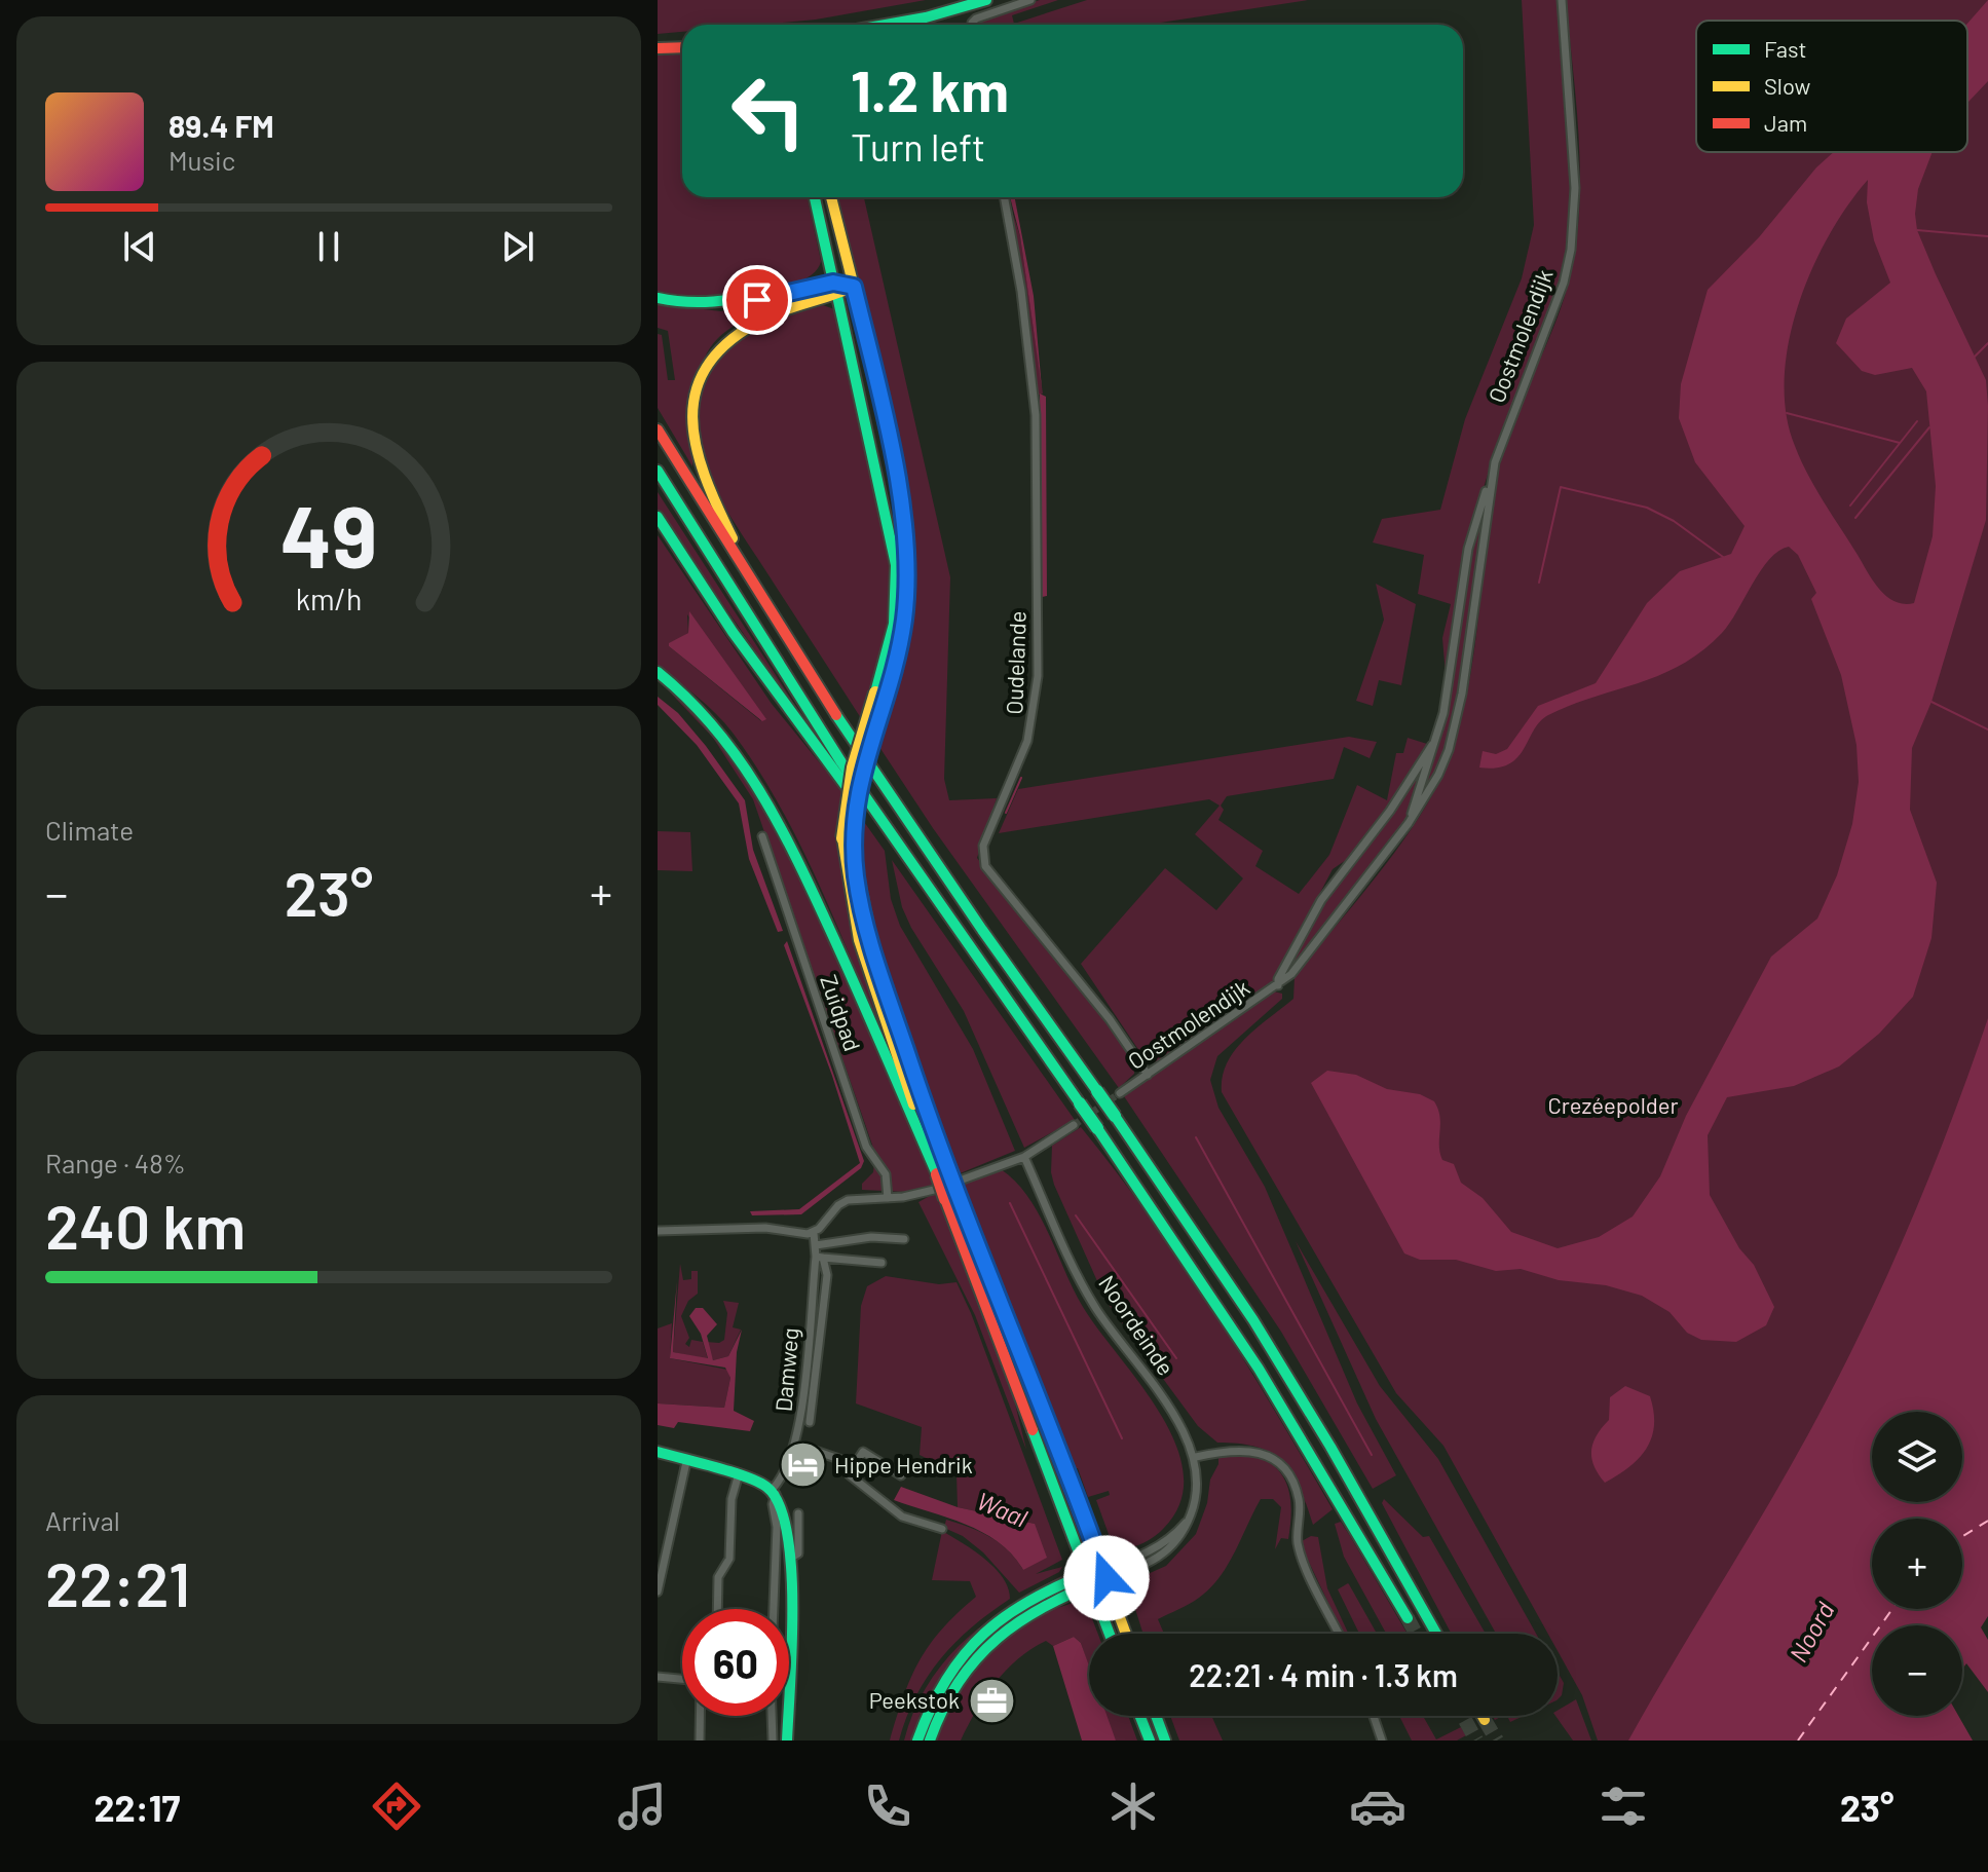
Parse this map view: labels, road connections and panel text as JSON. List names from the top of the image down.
{
  "streets": {
    "main road": ["Noordeinde"],
    "street": [
      "Oostmolendijk",
      "Oudelande",
      "Zuidpad",
      "Damweg"
    ]
  },
  "crossings": [
    ["Oostmolendijk", "Oudelande"]
  ],
  "water": ["Waal", "Noord"],
  "parks": ["Crezéepolder"],
  "places": {
    "hotel": ["Hippe Hendrik"],
    "office": ["Peekstok"]
  },
  "legend": ["Fast", "Slow", "Jam"],
  "page": {
    "turn": ["1.2 km", "Turn left"],
    "song": ["89.4 FM", "Music"],
    "tile": [
      "Climate",
      ["Range · 48%", "240 km"],
      ["Arrival", "22:21"]
    ],
    "heat": ["−", "23°", "+"],
    "map_buttons": ["+", "−"],
    "limit": "60",
    "trip": "22:21 · 4 min · 1.3 km",
    "tabs": ["22:17", "23°"],
    "gauge": ["49", "km/h"]
  }
}
